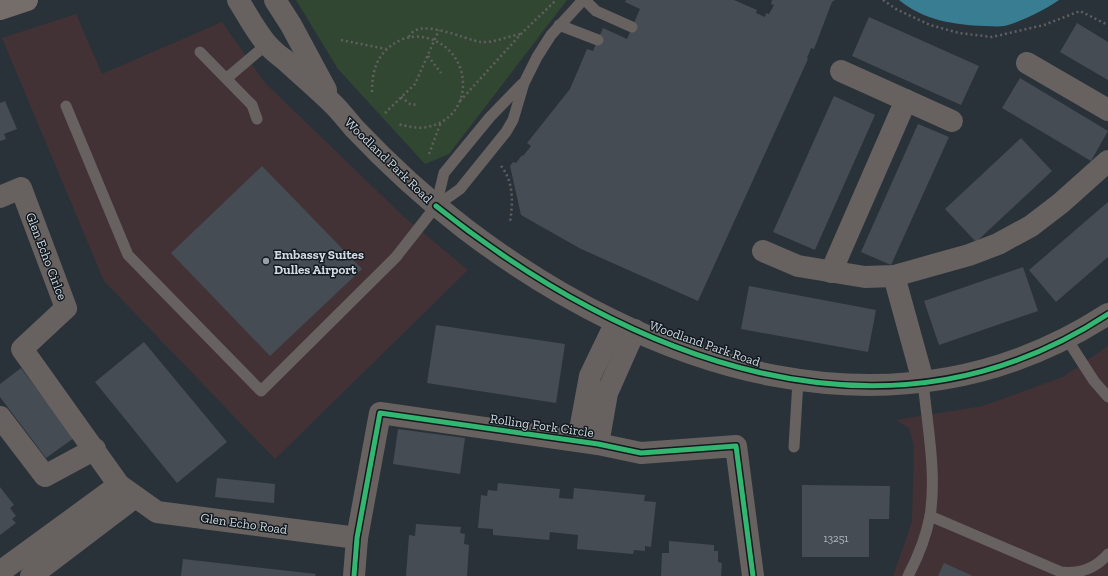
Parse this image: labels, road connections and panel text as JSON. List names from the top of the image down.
{
  "streets": {
    "street": [
      "Woodland Park Road",
      "Glen Echo Cirlce",
      "Rolling Fork Circle",
      "Glen Echo Road"
    ]
  },
  "crossings": [
    ["Glen Echo Cirlce", "Glen Echo Road"],
    ["Rolling Fork Circle", "Glen Echo Road"]
  ],
  "places": ["Embassy Suites Dulles Airport"],
  "house_numbers": ["13251"]
}
